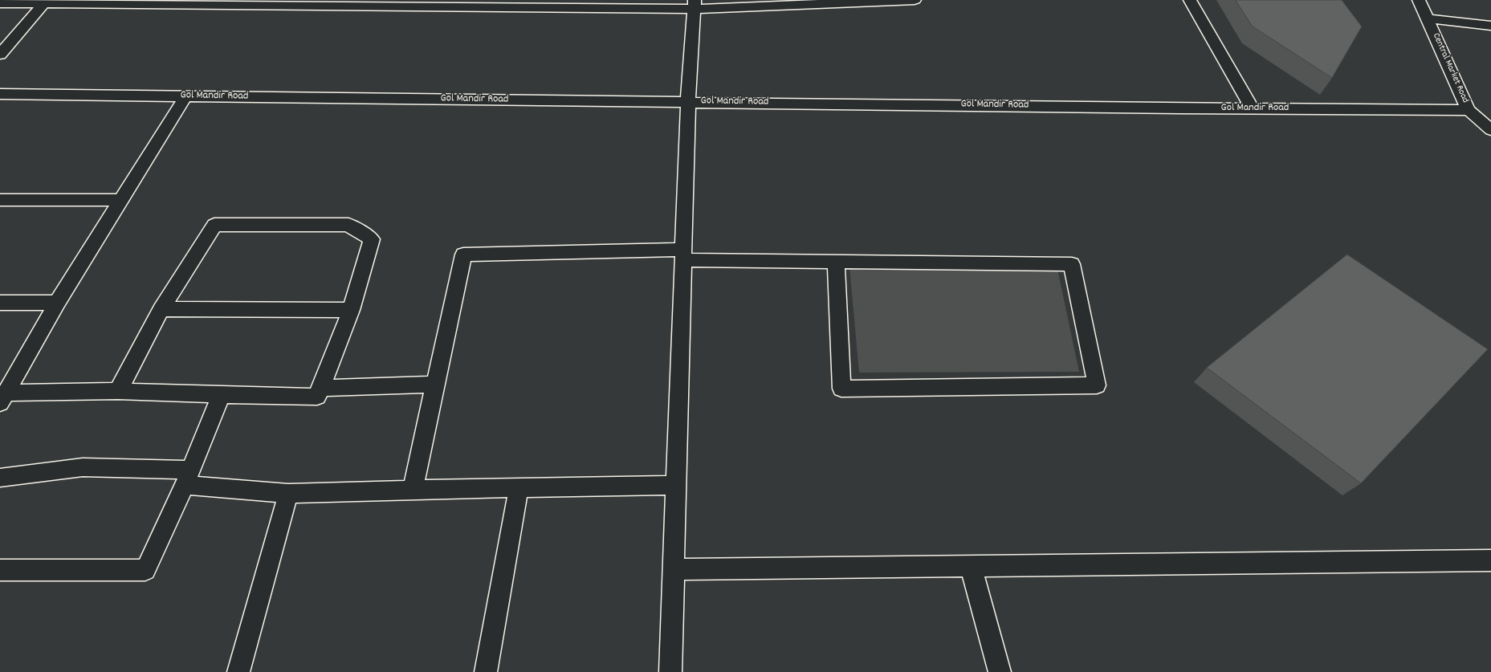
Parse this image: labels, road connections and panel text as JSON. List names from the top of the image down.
{
  "streets": {
    "street": ["Central Market Road", "Gol Mandir Road"]
  },
  "crossings": [
    ["Central Market Road", "Gol Mandir Road"]
  ]
}
